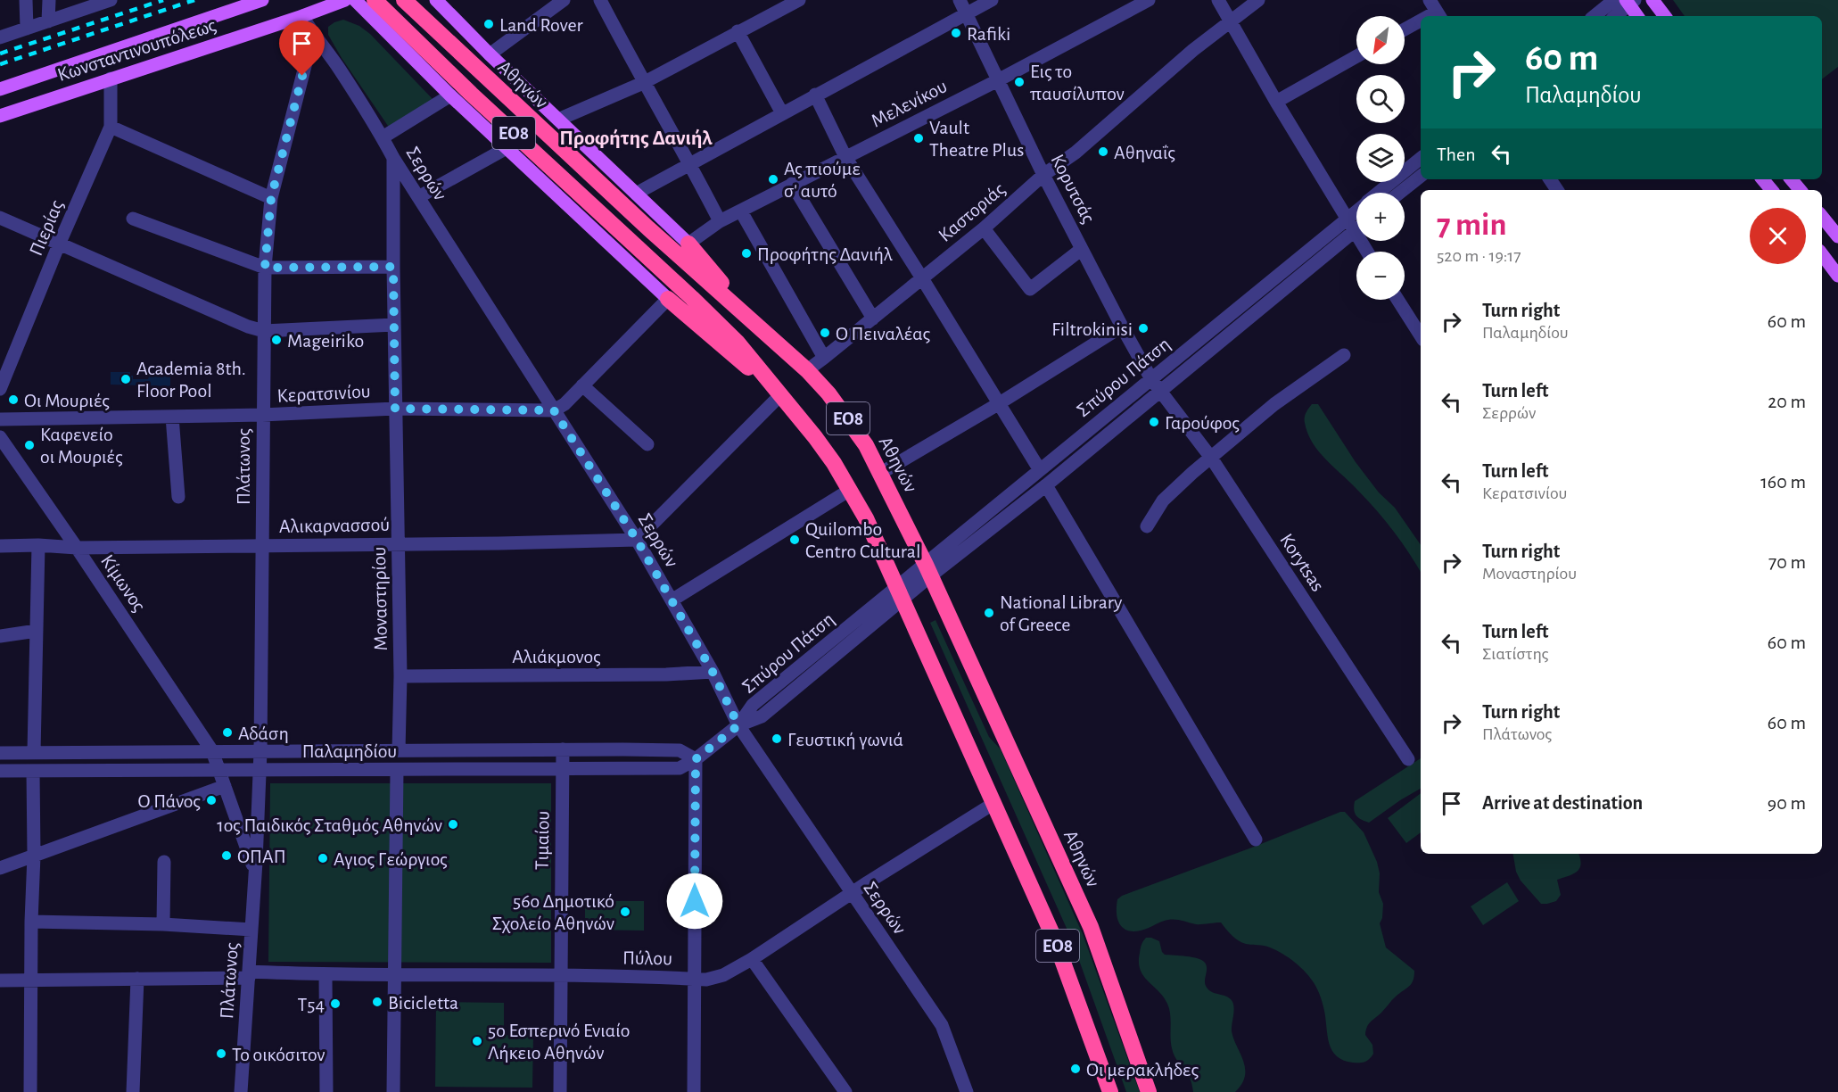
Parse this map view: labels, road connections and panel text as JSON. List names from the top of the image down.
{
  "streets": {
    "highway": ["Αθηνών", "ΕΟ8"],
    "main road": ["Κωνσταντινουπόλεως"],
    "street": [
      "Μελενίκου",
      "Σερρών",
      "Κορυτσάς",
      "Καστοριάς",
      "Πιερίας",
      "Σπύρου Πάτση",
      "Κερατσινίου",
      "Πλάτωνος",
      "Αλικαρνασσού",
      "Korytsas",
      "Κίμωνος",
      "Μοναστηρίου",
      "Αλιάκμονος",
      "Παλαμηδίου",
      "Τιμαίου",
      "Πύλου"
    ]
  },
  "crossings": [
    ["Κωνσταντινουπόλεως", "Σερρών"],
    ["Κωνσταντινουπόλεως", "Πιερίας"],
    ["Αθηνών", "Μελενίκου"],
    ["Αθηνών", "Καστοριάς"],
    ["Αθηνών", "Σπύρου Πάτση"],
    ["Μελενίκου", "Κορυτσάς"],
    ["ΕΟ8", "Σπύρου Πάτση"],
    ["ΕΟ8", "Πύλου"],
    ["Σερρών", "Σπύρου Πάτση"],
    ["Σερρών", "Κερατσινίου"],
    ["Σερρών", "Πλάτωνος"],
    ["Σερρών", "Αλικαρνασσού"],
    ["Σερρών", "Μοναστηρίου"],
    ["Σερρών", "Αλιάκμονος"],
    ["Σερρών", "Παλαμηδίου"],
    ["Σερρών", "Πύλου"],
    ["Κορυτσάς", "Καστοριάς"],
    ["Κορυτσάς", "Σπύρου Πάτση"],
    ["Κορυτσάς", "Korytsas"],
    ["Σπύρου Πάτση", "Korytsas"],
    ["Σπύρου Πάτση", "Παλαμηδίου"],
    ["Κερατσινίου", "Πλάτωνος"],
    ["Κερατσινίου", "Μοναστηρίου"],
    ["Πλάτωνος", "Αλικαρνασσού"],
    ["Πλάτωνος", "Κίμωνος"],
    ["Πλάτωνος", "Παλαμηδίου"],
    ["Πλάτωνος", "Πύλου"],
    ["Αλικαρνασσού", "Κίμωνος"],
    ["Αλικαρνασσού", "Μοναστηρίου"],
    ["Κίμωνος", "Παλαμηδίου"],
    ["Μοναστηρίου", "Αλιάκμονος"],
    ["Μοναστηρίου", "Παλαμηδίου"],
    ["Παλαμηδίου", "Τιμαίου"],
    ["Τιμαίου", "Πύλου"]
  ],
  "districts": ["Προφήτης Δανιήλ"],
  "places": [
    "Land Rover",
    "Rafiki",
    "Εις το παυσίλυπον",
    "Vault Theatre Plus",
    "Αθηναΐς",
    "Ας πιούμε σ' αυτό",
    "Προφήτης Δανιήλ",
    "Filtrokinisi",
    "Ο Πειναλέας",
    "Mageiriko",
    "Academia 8th. Floor Pool",
    "Οι Μουριές",
    "Γαρούφος",
    "Καφενείο οι Μουριές",
    "Quilombo Centro Cultural",
    "National Library of Greece",
    "Αδάση",
    "Γευστική γωνιά",
    "Ο Πάνος",
    "1ος Παιδικός Σταθμός Αθηνών",
    "ΟΠΑΠ",
    "Αγιος Γεώργιος",
    "56ο Δημοτικό Σχολείο Αθηνών",
    "Bicicletta",
    "T54",
    "5ο Εσπερινό Ενιαίο Λήκειο Αθηνών",
    "Το οικόσιτον",
    "Οι μερακλήδες"
  ],
  "north": "bottom left",
  "page": {
    "map_buttons": ["+", "−"],
    "turn": ["60 m", "Παλαμηδίου"],
    "then": "Then",
    "heading": ["7 min", "520 m · 19:17"],
    "list": [
      {
        "name": "Turn right",
        "note": "Παλαμηδίου",
        "value": "60 m"
      },
      {
        "name": "Turn left",
        "note": "Σερρών",
        "value": "20 m"
      },
      {
        "name": "Turn left",
        "note": "Κερατσινίου",
        "value": "160 m"
      },
      {
        "name": "Turn right",
        "note": "Μοναστηρίου",
        "value": "70 m"
      },
      {
        "name": "Turn left",
        "note": "Σιατίστης",
        "value": "60 m"
      },
      {
        "name": "Turn right",
        "note": "Πλάτωνος",
        "value": "60 m"
      },
      {
        "name": "Arrive at destination",
        "value": "90 m"
      }
    ]
  }
}
